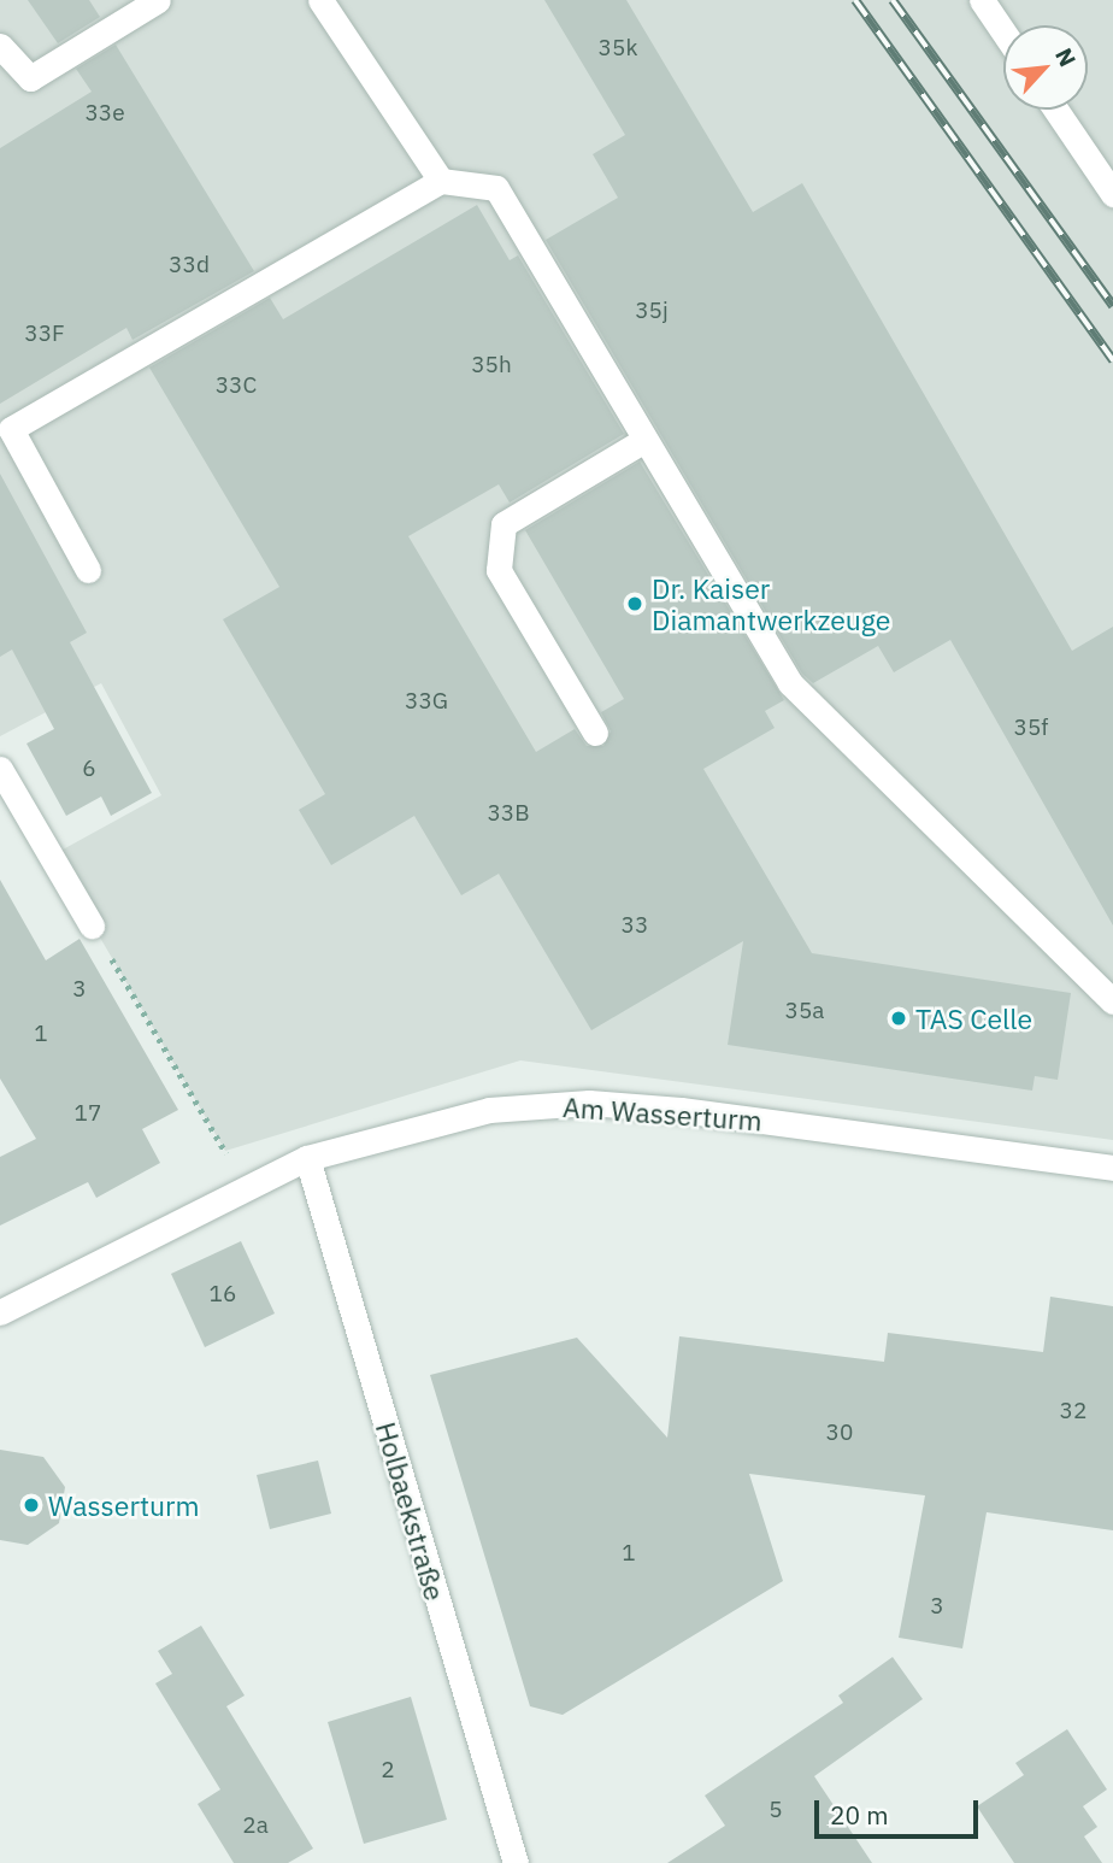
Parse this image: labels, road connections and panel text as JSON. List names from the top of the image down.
{
  "streets": {
    "street": ["Am Wasserturm", "Holbaekstraße"]
  },
  "crossings": [
    ["Am Wasserturm", "Holbaekstraße"]
  ],
  "places": ["Dr. Kaiser Diamantwerkzeuge", "TAS Celle", "Wasserturm"],
  "house_numbers": [
    "35k",
    "33e",
    "33d",
    "35j",
    "33F",
    "35h",
    "33C",
    "33G",
    "35f",
    "6",
    "33B",
    "33",
    "3",
    "35a",
    "1",
    "17",
    "16",
    "32",
    "30",
    "1",
    "3",
    "2",
    "5",
    "2a"
  ],
  "scale_bar": "20 m",
  "north": "top right"
}
